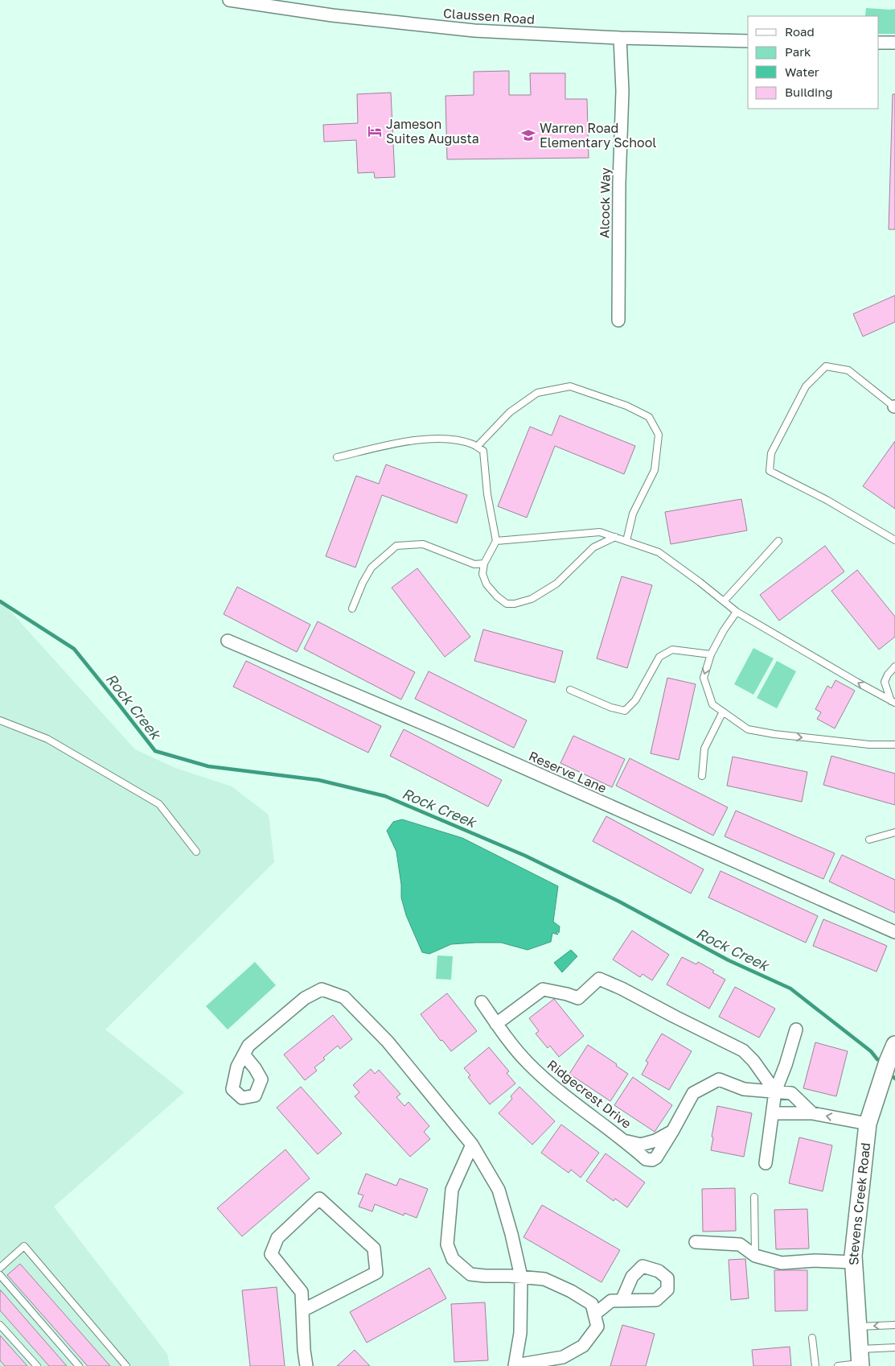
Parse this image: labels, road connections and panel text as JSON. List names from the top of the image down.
{
  "streets": {
    "street": [
      "Claussen Road",
      "Alcock Way",
      "Reserve Lane",
      "Ridgecrest Drive",
      "Stevens Creek Road"
    ]
  },
  "crossings": [
    ["Claussen Road", "Alcock Way"]
  ],
  "water": ["Rock Creek"],
  "places": {
    "hotel": ["Jameson Suites Augusta"],
    "school or university": ["Warren Road Elementary School"]
  },
  "legend": [
    "Road",
    "Park",
    "Water",
    "Building"
  ]
}
